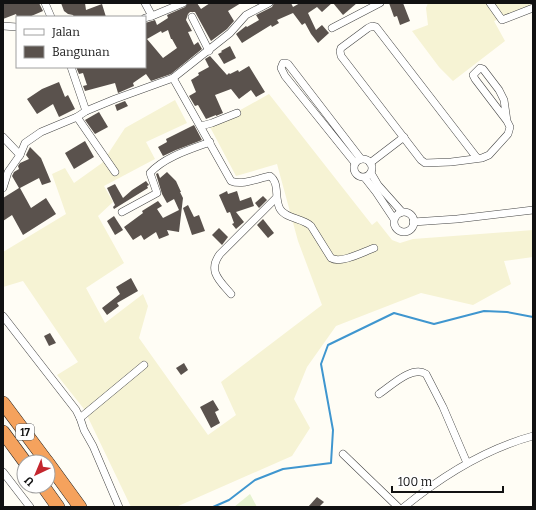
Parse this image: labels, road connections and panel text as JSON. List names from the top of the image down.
{
  "streets": {
    "highway": ["17"]
  },
  "legend": ["Jalan", "Bangunan"],
  "scale_bar": "100 m",
  "north": "bottom left"
}
